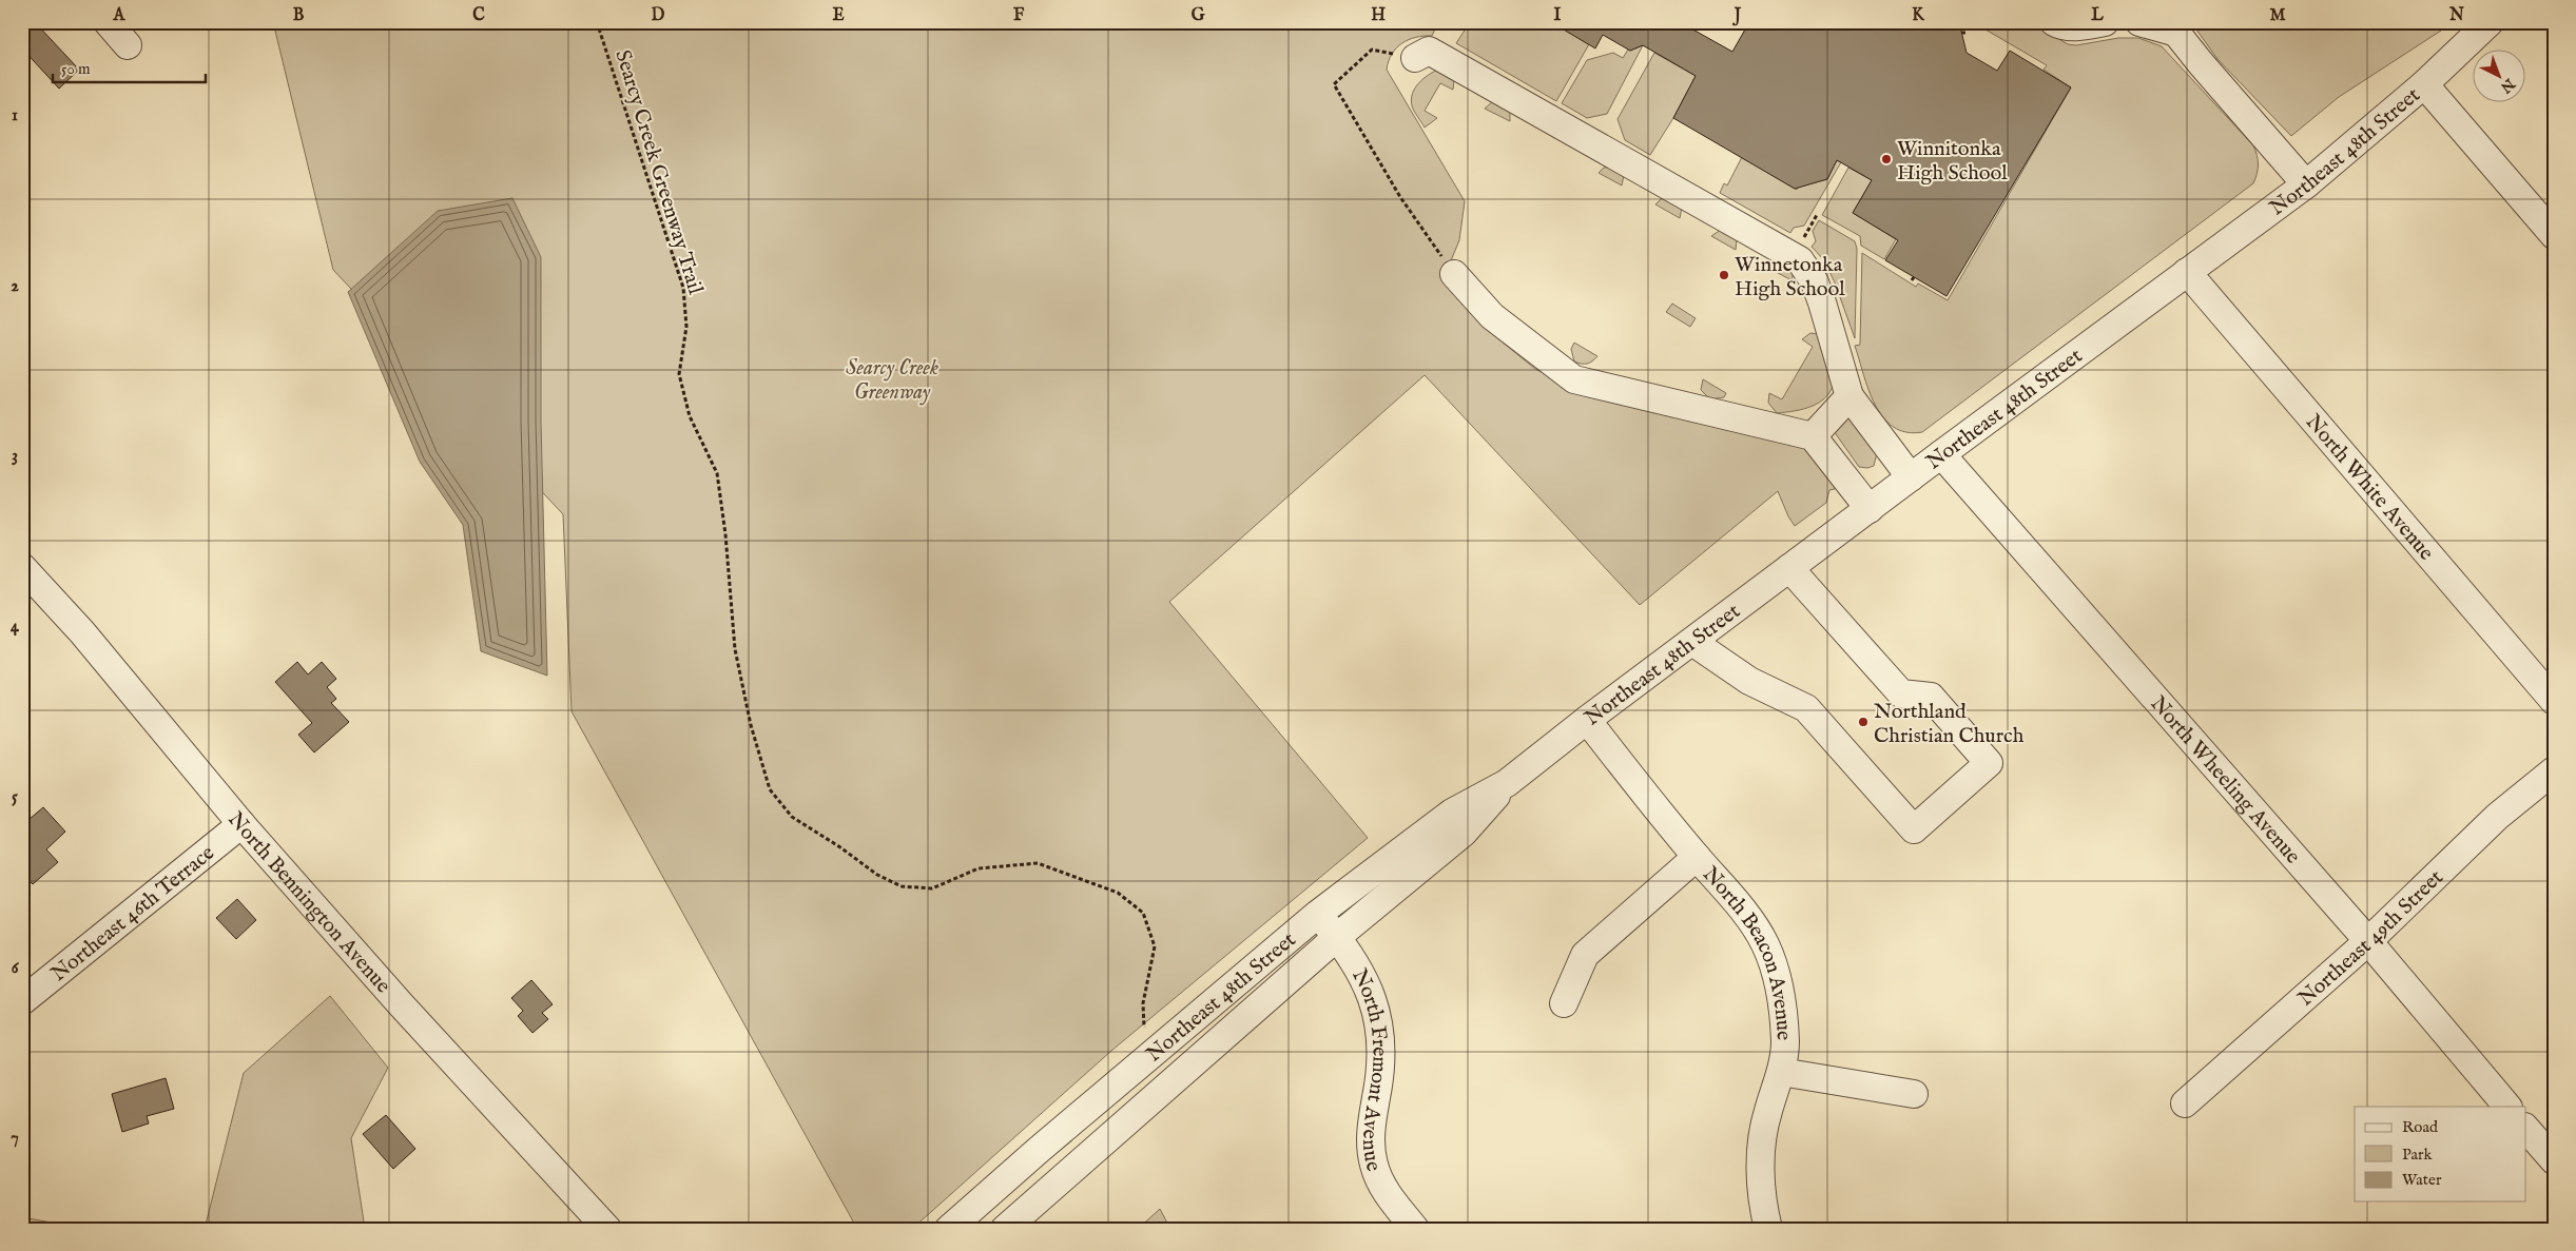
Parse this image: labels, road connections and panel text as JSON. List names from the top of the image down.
{
  "streets": {
    "street": [
      "Northeast 48th Street",
      "North White Avenue",
      "North Wheeling Avenue",
      "North Bennington Avenue",
      "Northeast 46th Terrace",
      "Northeast 49th Street",
      "North Beacon Avenue",
      "North Fremont Avenue"
    ],
    "path": ["Searcy Creek Greenway Trail"]
  },
  "crossings": [
    ["Northeast 48th Street", "North White Avenue"],
    ["Northeast 48th Street", "North Wheeling Avenue"],
    ["Northeast 48th Street", "North Beacon Avenue"],
    ["Northeast 48th Street", "North Fremont Avenue"],
    ["North Wheeling Avenue", "Northeast 49th Street"],
    ["North Bennington Avenue", "Northeast 46th Terrace"]
  ],
  "parks": ["Searcy Creek Greenway"],
  "places": ["Winnitonka High School", "Winnetonka High School", "Northland Christian Church"],
  "legend": ["Road", "Park", "Water"],
  "scale_bar": "50 m",
  "north": "bottom right",
  "grid": {
    "columns": [
      "A",
      "B",
      "C",
      "D",
      "E",
      "F",
      "G",
      "H",
      "I",
      "J",
      "K",
      "L",
      "M",
      "N"
    ],
    "rows": [
      "1",
      "2",
      "3",
      "4",
      "5",
      "6",
      "7"
    ]
  }
}
